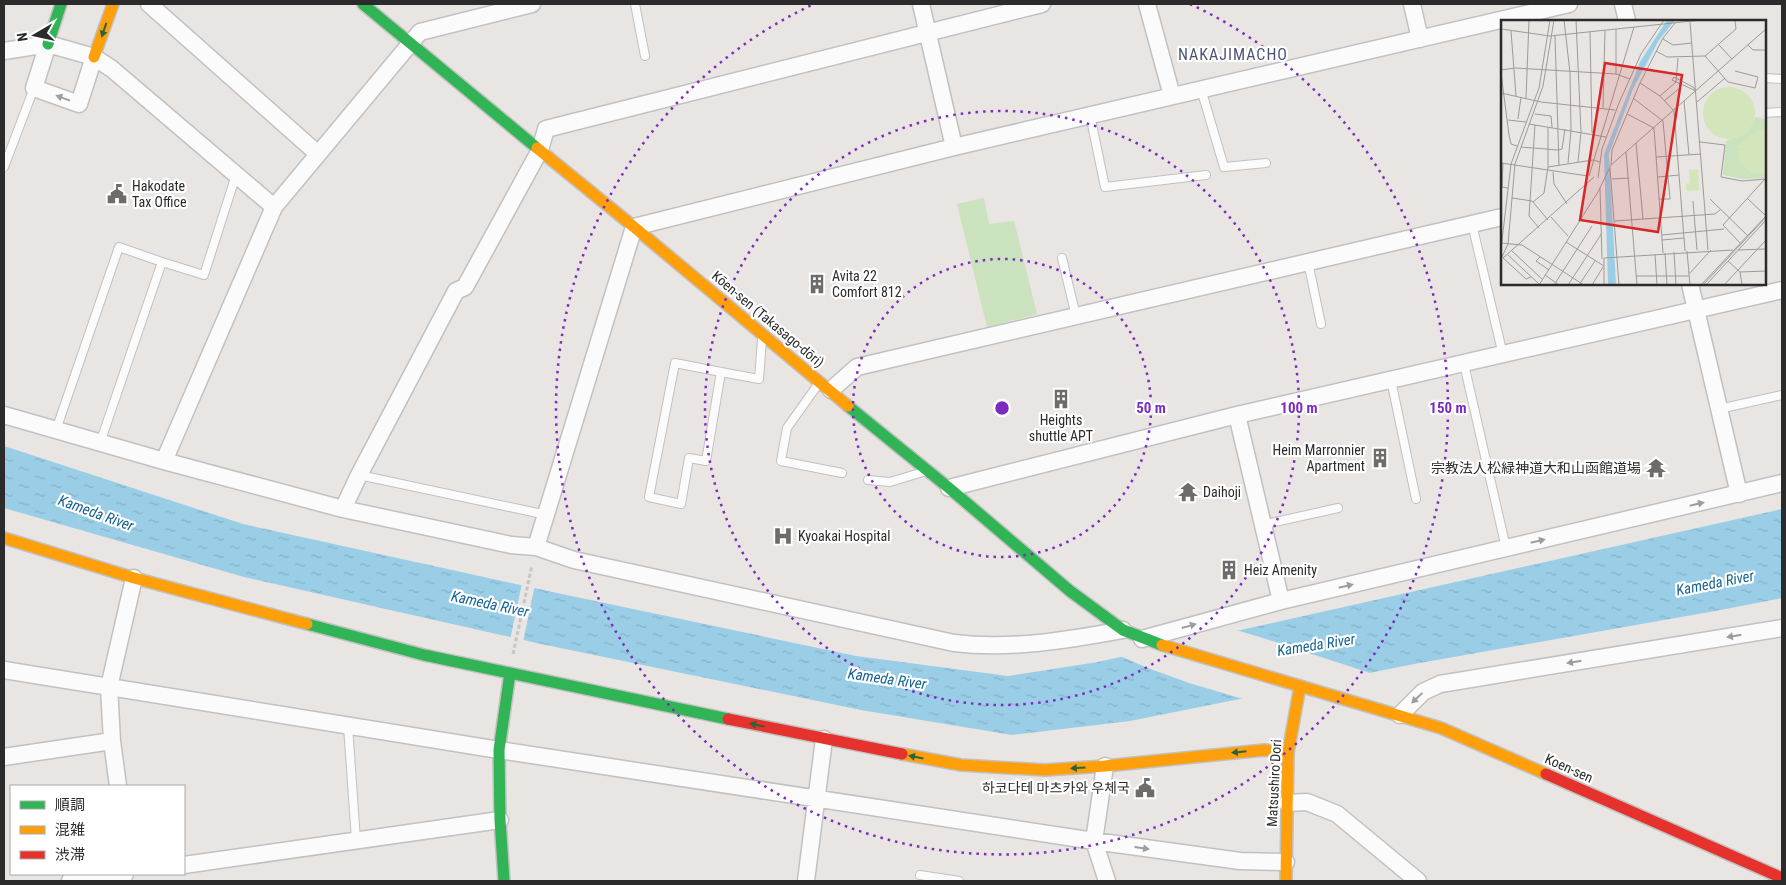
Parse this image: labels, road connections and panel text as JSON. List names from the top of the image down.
{
  "streets": {
    "street": ["Kōen-sen (Takasago-dōri)", "Koen-sen", "Matsushiro Dori"]
  },
  "crossings": [
    ["Kōen-sen (Takasago-dōri)", "Koen-sen"],
    ["Kōen-sen (Takasago-dōri)", "Matsushiro Dori"],
    ["Koen-sen", "Matsushiro Dori"]
  ],
  "districts": ["NAKAJIMACHO"],
  "water": ["Kameda River"],
  "places": {
    "public building": ["Hakodate Tax Office", "하코다테 마츠카와 우체국"],
    "building": [
      "Avita 22 Comfort 812",
      "Heights shuttle APT",
      "Heim Marronnier Apartment",
      "Heiz Amenity"
    ],
    "temple": ["宗教法人松緑神道大和山函館道場", "Daihoji"],
    "hospital": ["Kyoakai Hospital"]
  },
  "legend": ["順調", "混雑", "渋滞"],
  "north": "left",
  "rings": ["50 m", "100 m", "150 m"]
}
